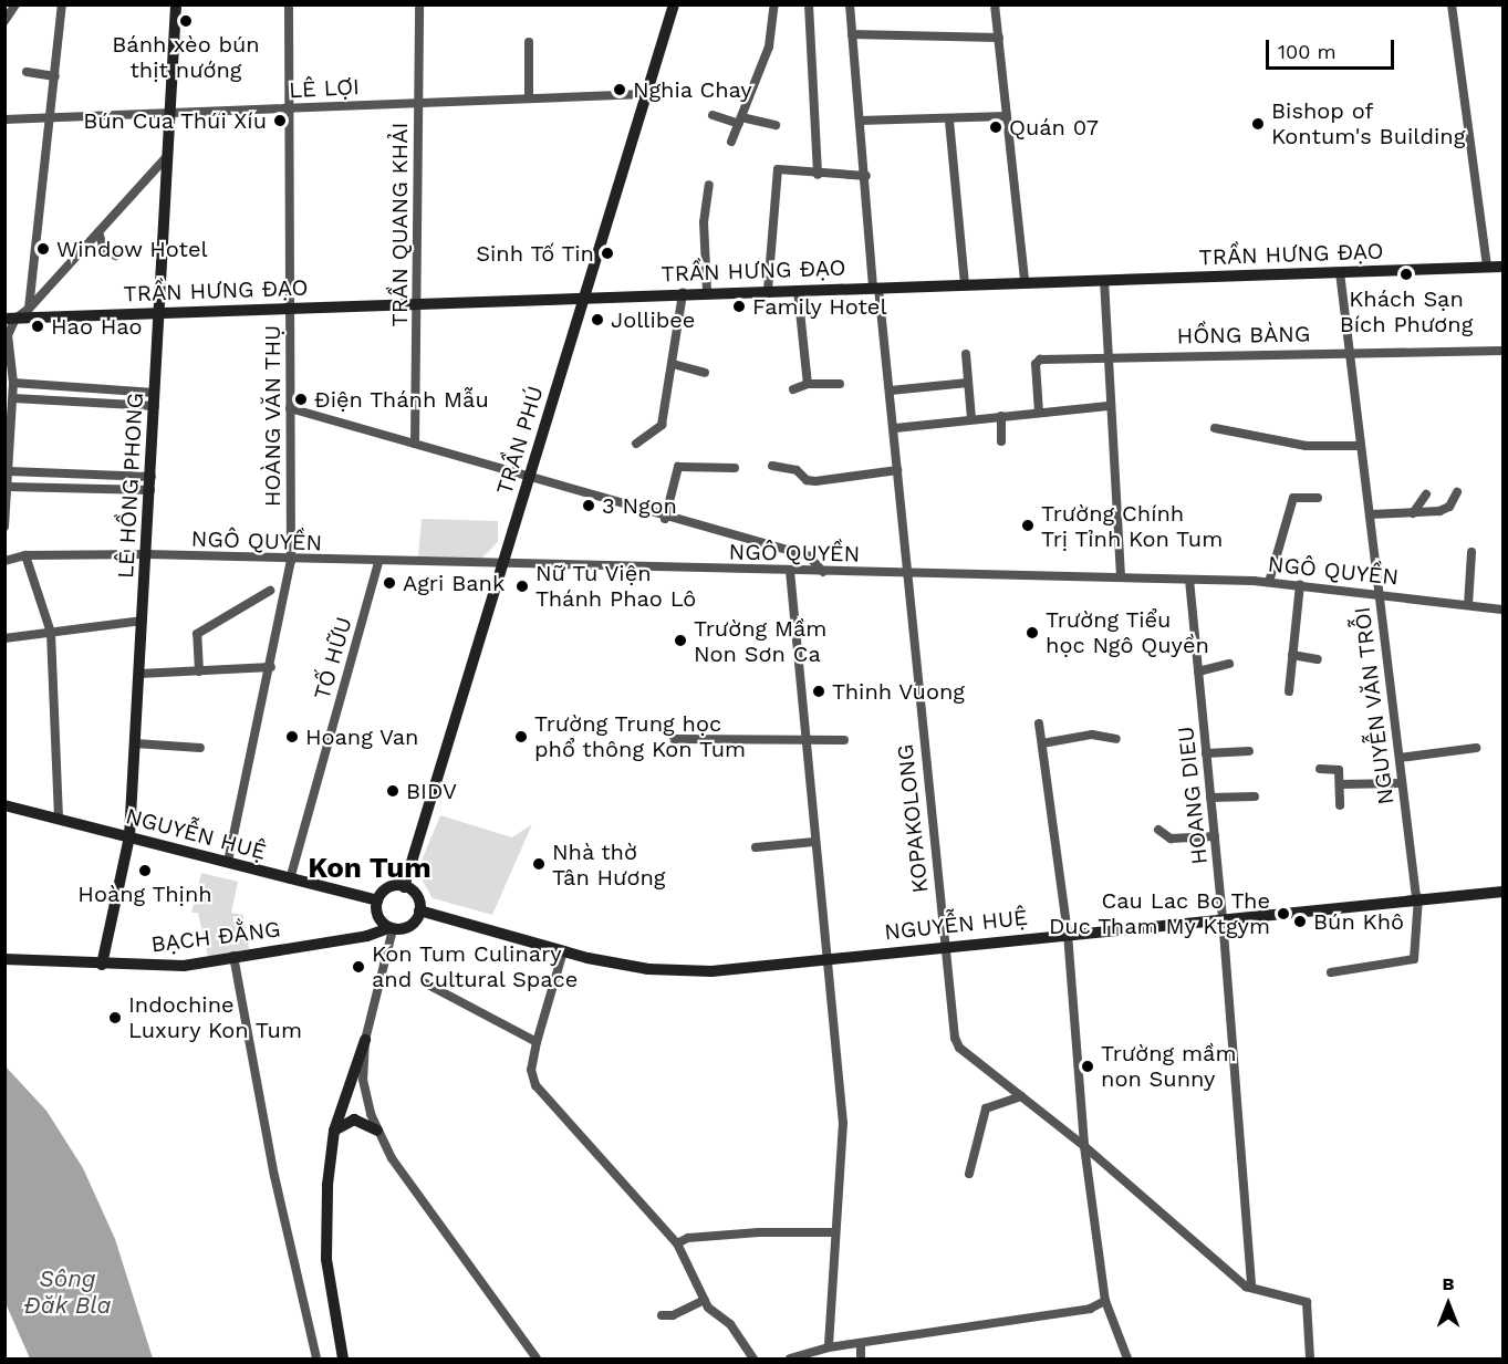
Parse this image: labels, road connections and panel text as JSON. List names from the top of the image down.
{
  "streets": {
    "street": [
      "LÊ LỢI",
      "TRẦN QUANG KHẢI",
      "TRẦN HƯNG ĐẠO",
      "HỒNG BÀNG",
      "HOÀNG VĂN THỤ",
      "TRẦN PHÚ",
      "LÊ HỒNG PHONG",
      "NGÔ QUYỀN",
      "TỐ HỮU",
      "NGUYỄN VĂN TRỖI",
      "HOANG DIEU",
      "KOPAKOLONG",
      "NGUYỄN HUỆ",
      "BẠCH ĐẰNG"
    ]
  },
  "crossings": [
    ["LÊ LỢI", "TRẦN QUANG KHẢI"],
    ["LÊ LỢI", "HOÀNG VĂN THỤ"],
    ["LÊ LỢI", "TRẦN PHÚ"],
    ["LÊ LỢI", "LÊ HỒNG PHONG"],
    ["TRẦN QUANG KHẢI", "TRẦN HƯNG ĐẠO"],
    ["TRẦN HƯNG ĐẠO", "HOÀNG VĂN THỤ"],
    ["TRẦN HƯNG ĐẠO", "TRẦN PHÚ"],
    ["TRẦN HƯNG ĐẠO", "LÊ HỒNG PHONG"],
    ["TRẦN HƯNG ĐẠO", "NGUYỄN VĂN TRỖI"],
    ["TRẦN HƯNG ĐẠO", "KOPAKOLONG"],
    ["HỒNG BÀNG", "NGUYỄN VĂN TRỖI"],
    ["HOÀNG VĂN THỤ", "NGÔ QUYỀN"],
    ["HOÀNG VĂN THỤ", "NGUYỄN HUỆ"],
    ["TRẦN PHÚ", "NGÔ QUYỀN"],
    ["TRẦN PHÚ", "NGUYỄN HUỆ"],
    ["TRẦN PHÚ", "BẠCH ĐẰNG"],
    ["LÊ HỒNG PHONG", "NGÔ QUYỀN"],
    ["LÊ HỒNG PHONG", "NGUYỄN HUỆ"],
    ["LÊ HỒNG PHONG", "BẠCH ĐẰNG"],
    ["NGÔ QUYỀN", "TỐ HỮU"],
    ["NGÔ QUYỀN", "NGUYỄN VĂN TRỖI"],
    ["NGÔ QUYỀN", "HOANG DIEU"],
    ["NGÔ QUYỀN", "KOPAKOLONG"],
    ["TỐ HỮU", "NGUYỄN HUỆ"],
    ["NGUYỄN VĂN TRỖI", "NGUYỄN HUỆ"],
    ["HOANG DIEU", "KOPAKOLONG"],
    ["HOANG DIEU", "NGUYỄN HUỆ"],
    ["KOPAKOLONG", "NGUYỄN HUỆ"],
    ["NGUYỄN HUỆ", "BẠCH ĐẰNG"]
  ],
  "districts": ["Kon Tum"],
  "water": ["Sông Đăk Bla"],
  "places": [
    "Bánh xèo bún thịt nướng",
    "Nghia Chay",
    "Bún Cua Thúi Xíu",
    "Bishop of Kontum's Building",
    "Quán 07",
    "Window Hotel",
    "Sinh Tố Tin",
    "Khách Sạn Bích Phương",
    "Family Hotel",
    "Jollibee",
    "Hao Hao",
    "Điện Thánh Mẫu",
    "3 Ngon",
    "Trường Chính Trị Tỉnh Kon Tum",
    "Agri Bank",
    "Nữ Tu Viện Thánh Phao Lô",
    "Trường Tiểu học Ngô Quyền",
    "Trường Mầm Non Sơn Ca",
    "Thinh Vuong",
    "Hoang Van",
    "Trường Trung học phổ thông Kon Tum",
    "BIDV",
    "Nhà thờ Tân Hương",
    "Hoàng Thịnh",
    "Cau Lac Bo The Duc Tham My Ktgym",
    "Bún Khô",
    "Kon Tum Culinary and Cultural Space",
    "Indochine Luxury Kon Tum",
    "Trường mầm non Sunny"
  ],
  "scale_bar": "100 m",
  "north": "top"
}
